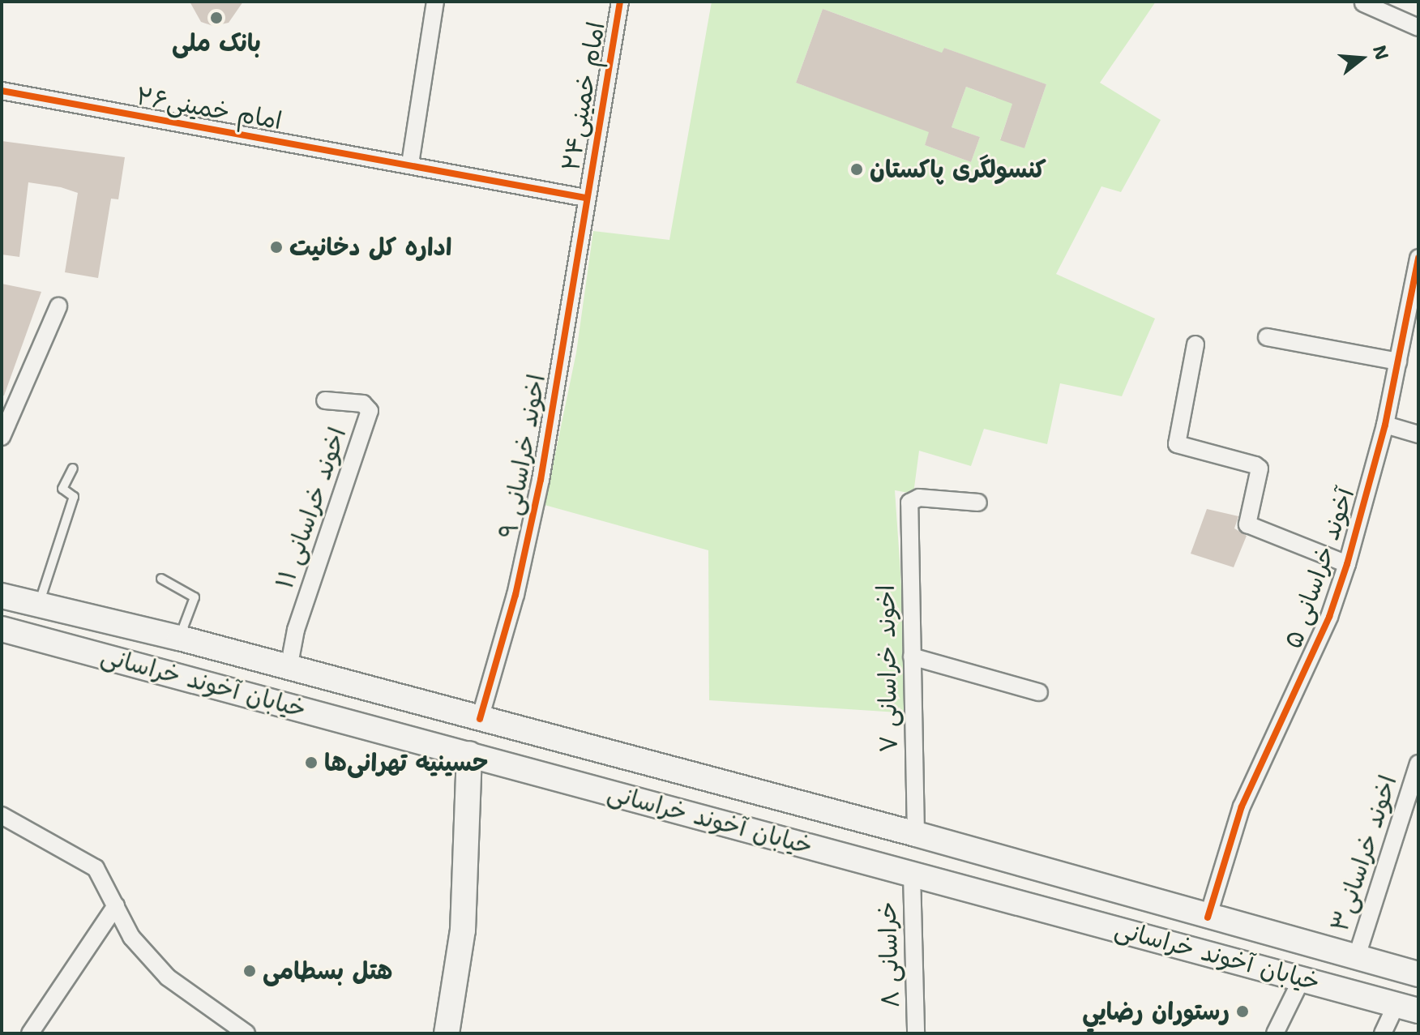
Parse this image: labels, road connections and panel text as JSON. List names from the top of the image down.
{
  "streets": {
    "main road": ["خیابان آخوند خراسانی"],
    "street": [
      "امام خمینی۲۴",
      "امام خمینی۲۶",
      "اخوند خراسانی ۹",
      "اخوند خراسانی ۱۱",
      "آخوند خراسانی ۵",
      "اخوند خراسانی ۷",
      "اخوند خراسانی۳",
      "خراسانی ۸"
    ]
  },
  "crossings": [
    ["امام خمینی۲۴", "امام خمینی۲۶"],
    ["امام خمینی۲۴", "اخوند خراسانی ۹"],
    ["امام خمینی۲۶", "اخوند خراسانی ۹"],
    ["اخوند خراسانی ۹", "خیابان آخوند خراسانی"],
    ["اخوند خراسانی ۱۱", "خیابان آخوند خراسانی"],
    ["آخوند خراسانی ۵", "خیابان آخوند خراسانی"],
    ["اخوند خراسانی ۷", "خیابان آخوند خراسانی"],
    ["خیابان آخوند خراسانی", "اخوند خراسانی۳"],
    ["خیابان آخوند خراسانی", "خراسانی ۸"]
  ],
  "places": [
    "بانک ملی",
    "کنسولگری پاکستان",
    "اداره کل دخانیت",
    "حسینیه تهرانی‌ها",
    "هتل بسطامی",
    "رستوران رضايي"
  ],
  "north": "right"
}
